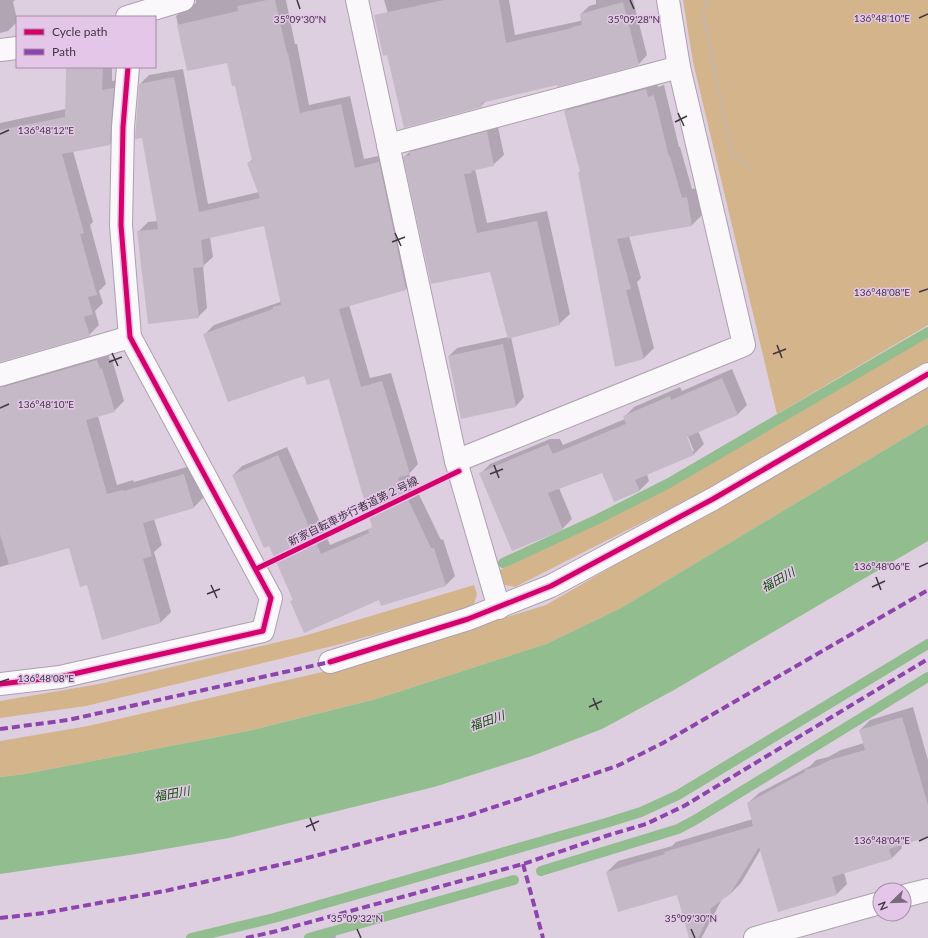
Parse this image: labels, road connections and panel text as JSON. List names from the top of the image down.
{
  "streets": {
    "cycle path": ["新家自転車歩行者道第２号線"]
  },
  "water": ["福田川"],
  "legend": ["Cycle path", "Path"],
  "north": "bottom left",
  "coordinates": [
    "136°48'10\"E",
    "35°09'30\"N",
    "35°09'28\"N",
    "136°48'12\"E",
    "136°48'08\"E",
    "136°48'06\"E",
    "136°48'04\"E",
    "35°09'32\"N"
  ]
}
